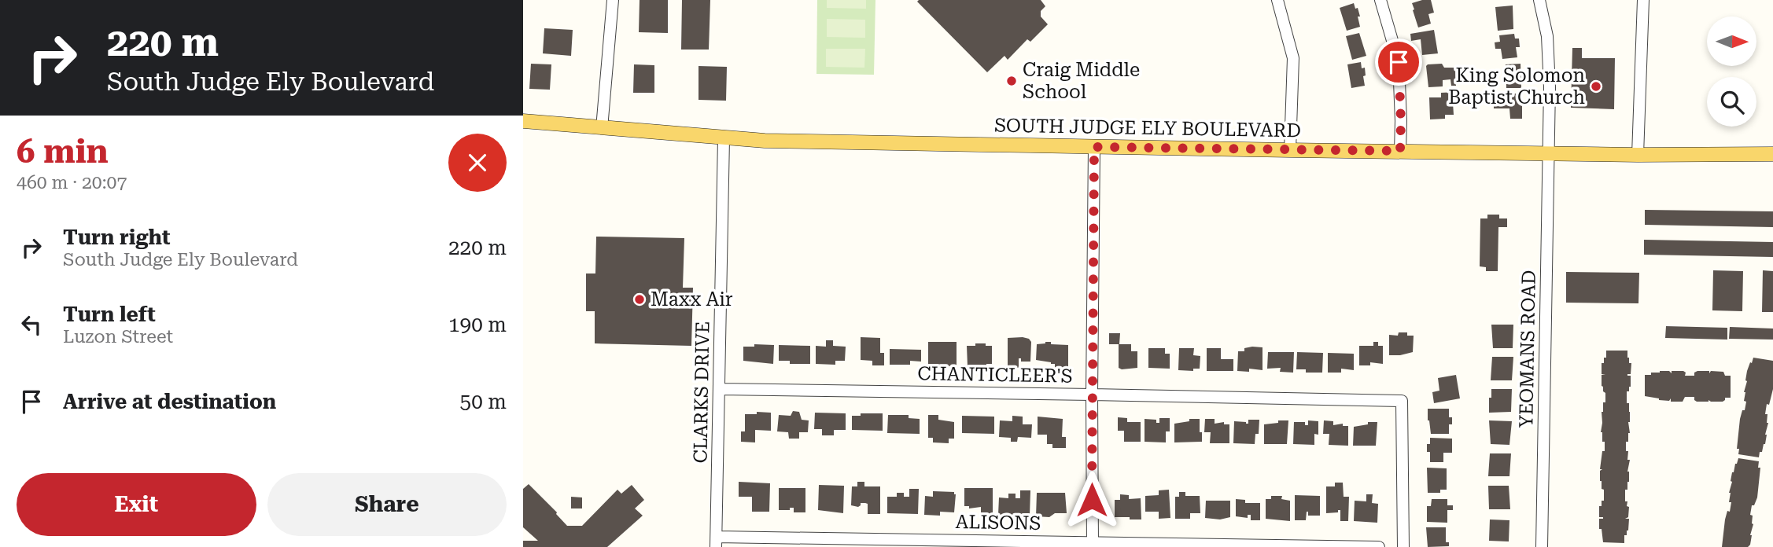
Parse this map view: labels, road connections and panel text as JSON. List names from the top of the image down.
{
  "streets": {
    "main road": ["SOUTH JUDGE ELY BOULEVARD"],
    "street": [
      "YEOMANS ROAD",
      "CHANTICLEER'S",
      "CLARKS DRIVE",
      "ALISONS"
    ]
  },
  "crossings": [
    ["SOUTH JUDGE ELY BOULEVARD", "YEOMANS ROAD"],
    ["SOUTH JUDGE ELY BOULEVARD", "CLARKS DRIVE"],
    ["CHANTICLEER'S", "CLARKS DRIVE"],
    ["CLARKS DRIVE", "ALISONS"]
  ],
  "places": ["Craig Middle School", "King Solomon Baptist Church", "Maxx Air"],
  "north": "right",
  "page": {
    "turn": ["220 m", "South Judge Ely Boulevard"],
    "heading": ["6 min", "460 m · 20:07"],
    "list": [
      {
        "name": "Turn right",
        "note": "South Judge Ely Boulevard",
        "value": "220 m"
      },
      {
        "name": "Turn left",
        "note": "Luzon Street",
        "value": "190 m"
      },
      {
        "name": "Arrive at destination",
        "value": "50 m"
      }
    ],
    "buttons": ["Exit", "Share"]
  }
}
